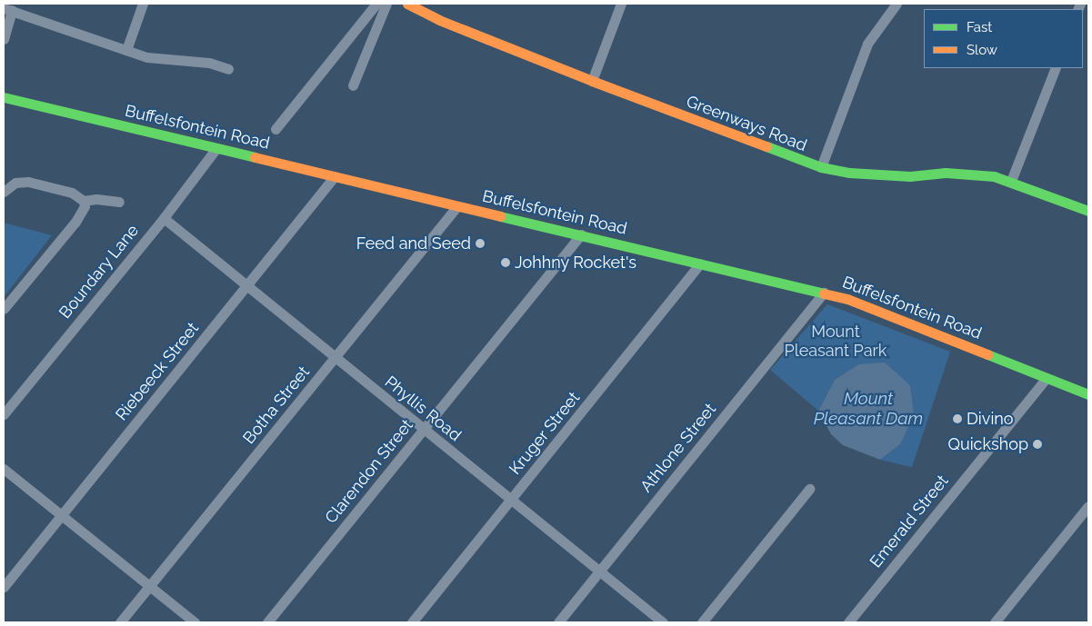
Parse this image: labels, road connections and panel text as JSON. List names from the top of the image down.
{
  "streets": {
    "main road": ["Greenways Road", "Buffelsfontein Road"],
    "street": [
      "Boundary Lane",
      "Riebeeck Street",
      "Botha Street",
      "Phyllis Road",
      "Kruger Street",
      "Athlone Street",
      "Clarendon Street",
      "Emerald Street"
    ]
  },
  "crossings": [
    ["Buffelsfontein Road", "Boundary Lane"],
    ["Buffelsfontein Road", "Riebeeck Street"],
    ["Buffelsfontein Road", "Botha Street"],
    ["Buffelsfontein Road", "Kruger Street"],
    ["Buffelsfontein Road", "Athlone Street"],
    ["Buffelsfontein Road", "Clarendon Street"],
    ["Buffelsfontein Road", "Emerald Street"],
    ["Boundary Lane", "Phyllis Road"],
    ["Riebeeck Street", "Phyllis Road"],
    ["Botha Street", "Phyllis Road"],
    ["Phyllis Road", "Kruger Street"],
    ["Phyllis Road", "Athlone Street"],
    ["Phyllis Road", "Clarendon Street"]
  ],
  "water": ["Mount Pleasant Dam"],
  "parks": ["Mount Pleasant Park"],
  "places": [
    "Feed and Seed",
    "Johhny Rocket's",
    "Divino",
    "Quickshop"
  ],
  "legend": ["Fast", "Slow"]
}
